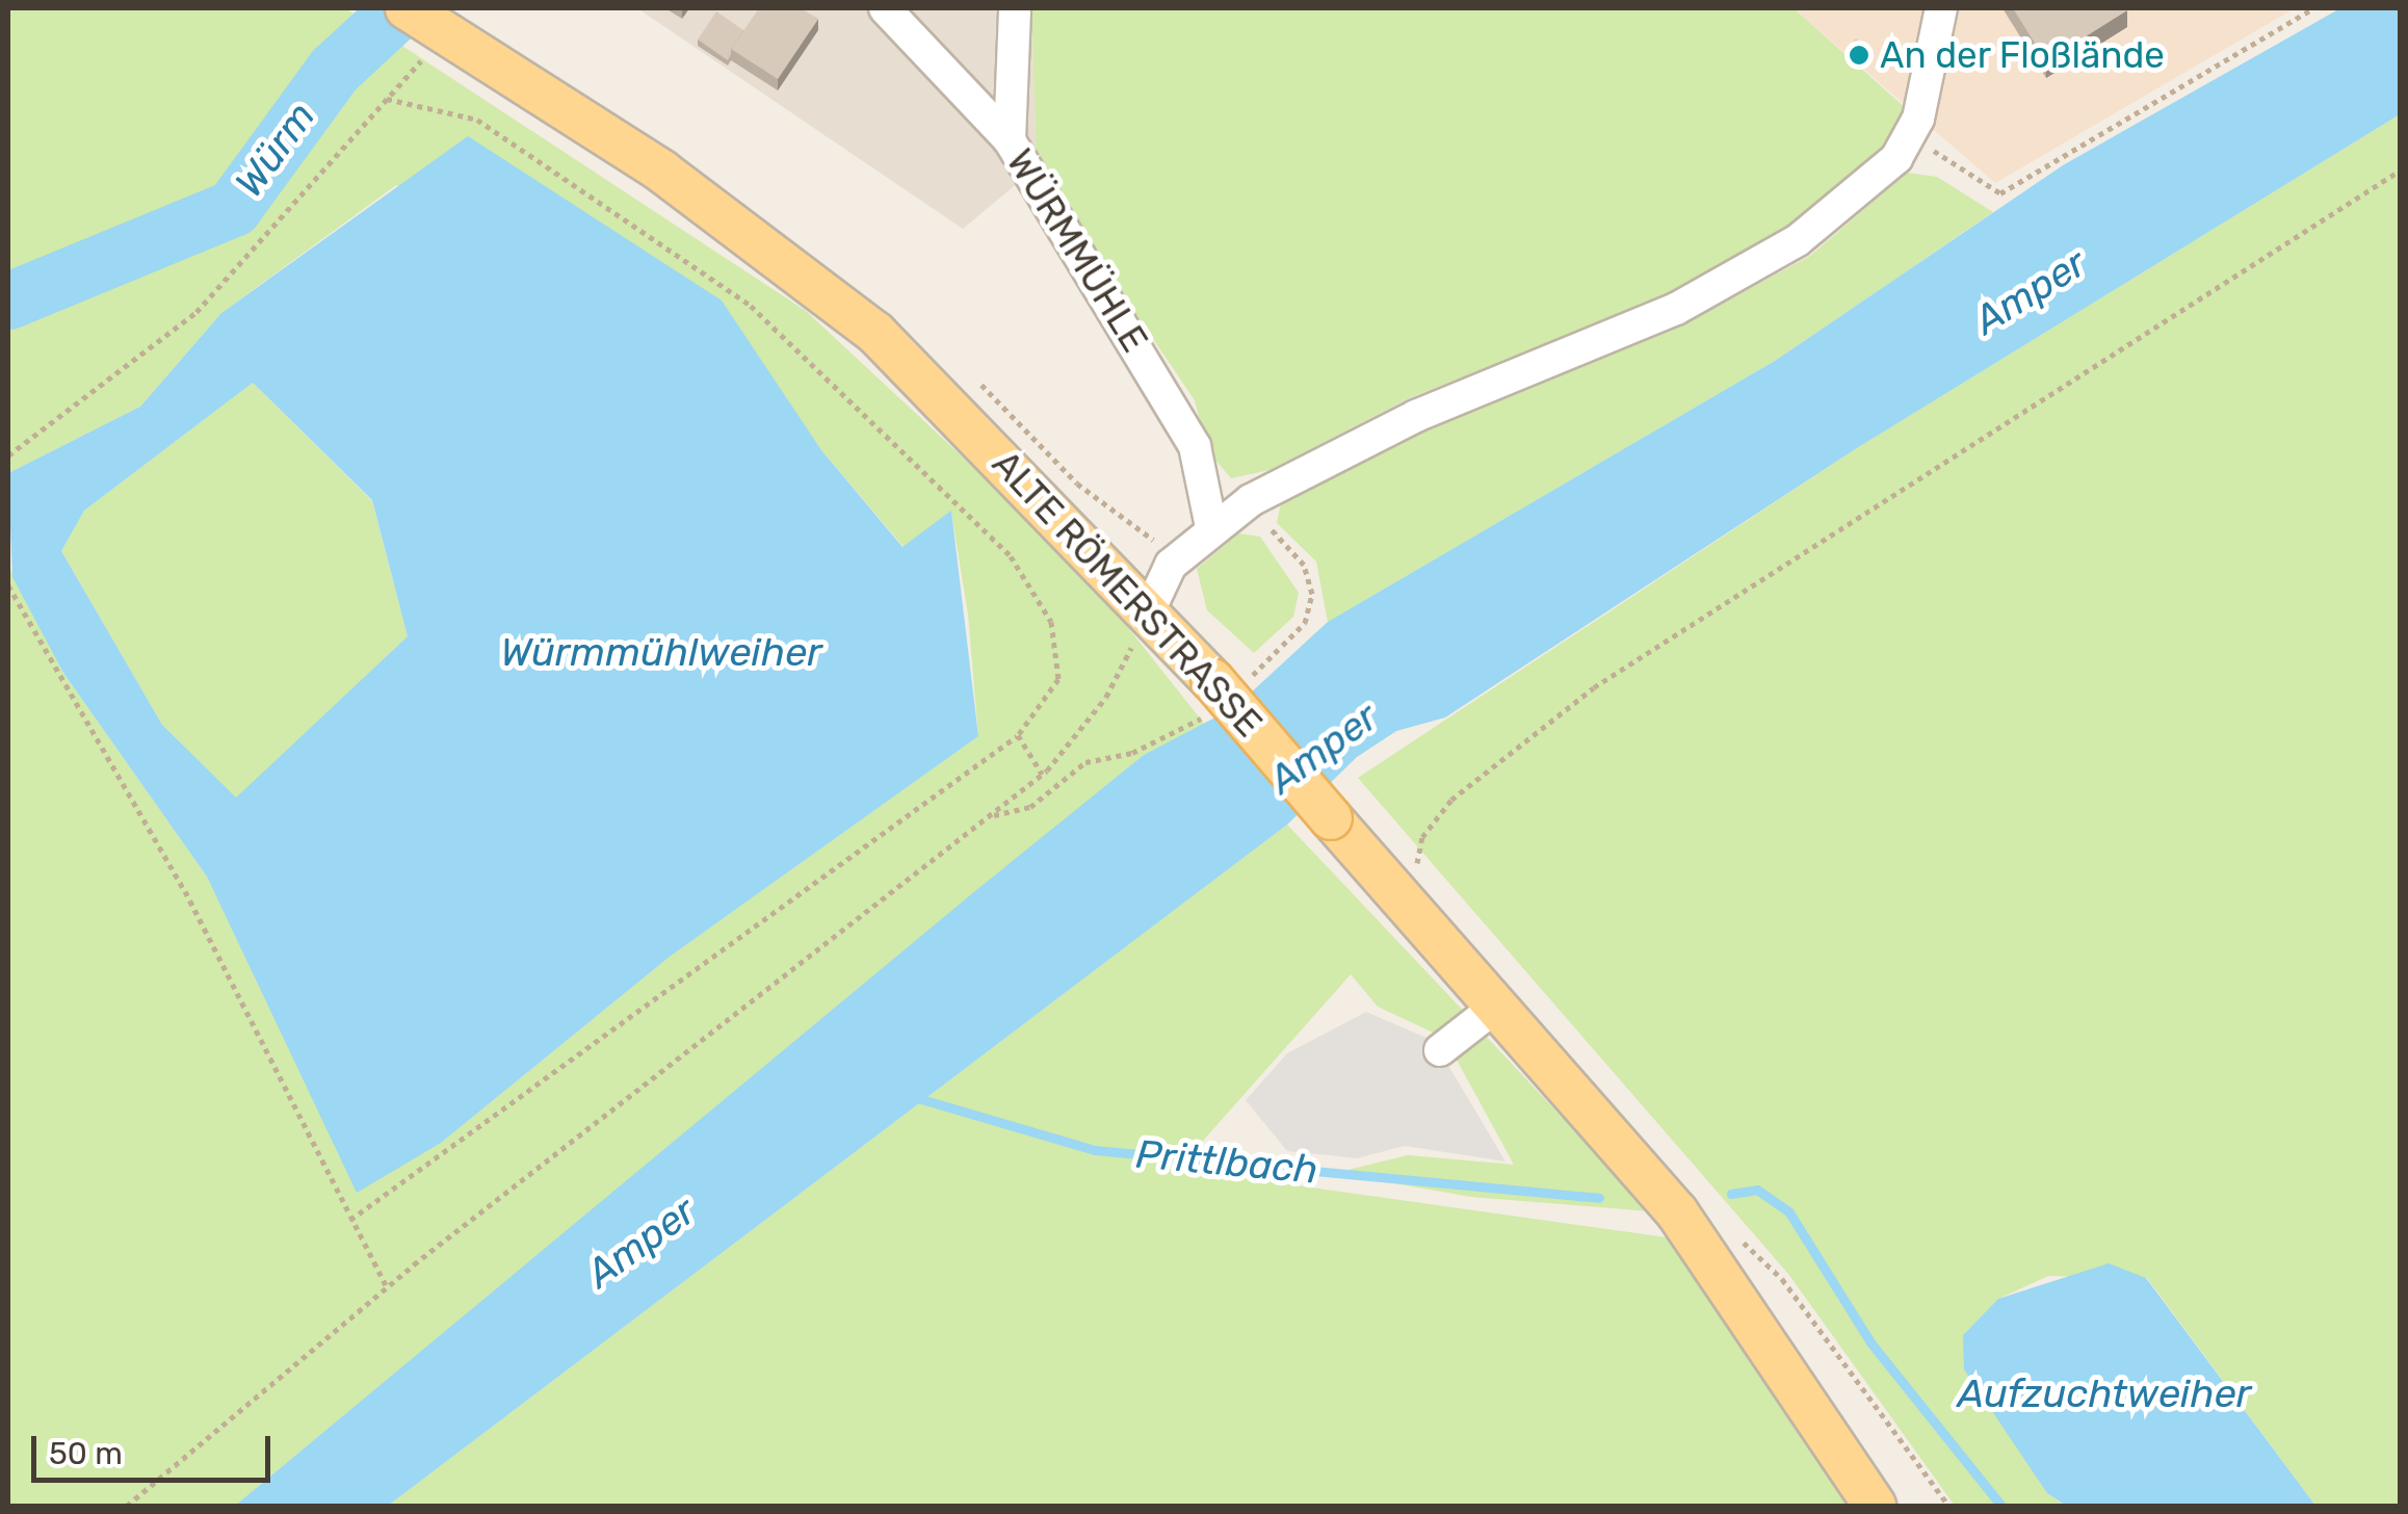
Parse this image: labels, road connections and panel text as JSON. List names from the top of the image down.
{
  "streets": {
    "main road": ["ALTE RÖMERSTRASSE"],
    "street": ["WÜRMMÜHLE"]
  },
  "water": [
    "Würm",
    "Amper",
    "Würmmühlweiher",
    "Prittlbach",
    "Aufzuchtweiher"
  ],
  "places": ["An der Floßlände"],
  "scale_bar": "50 m"
}
